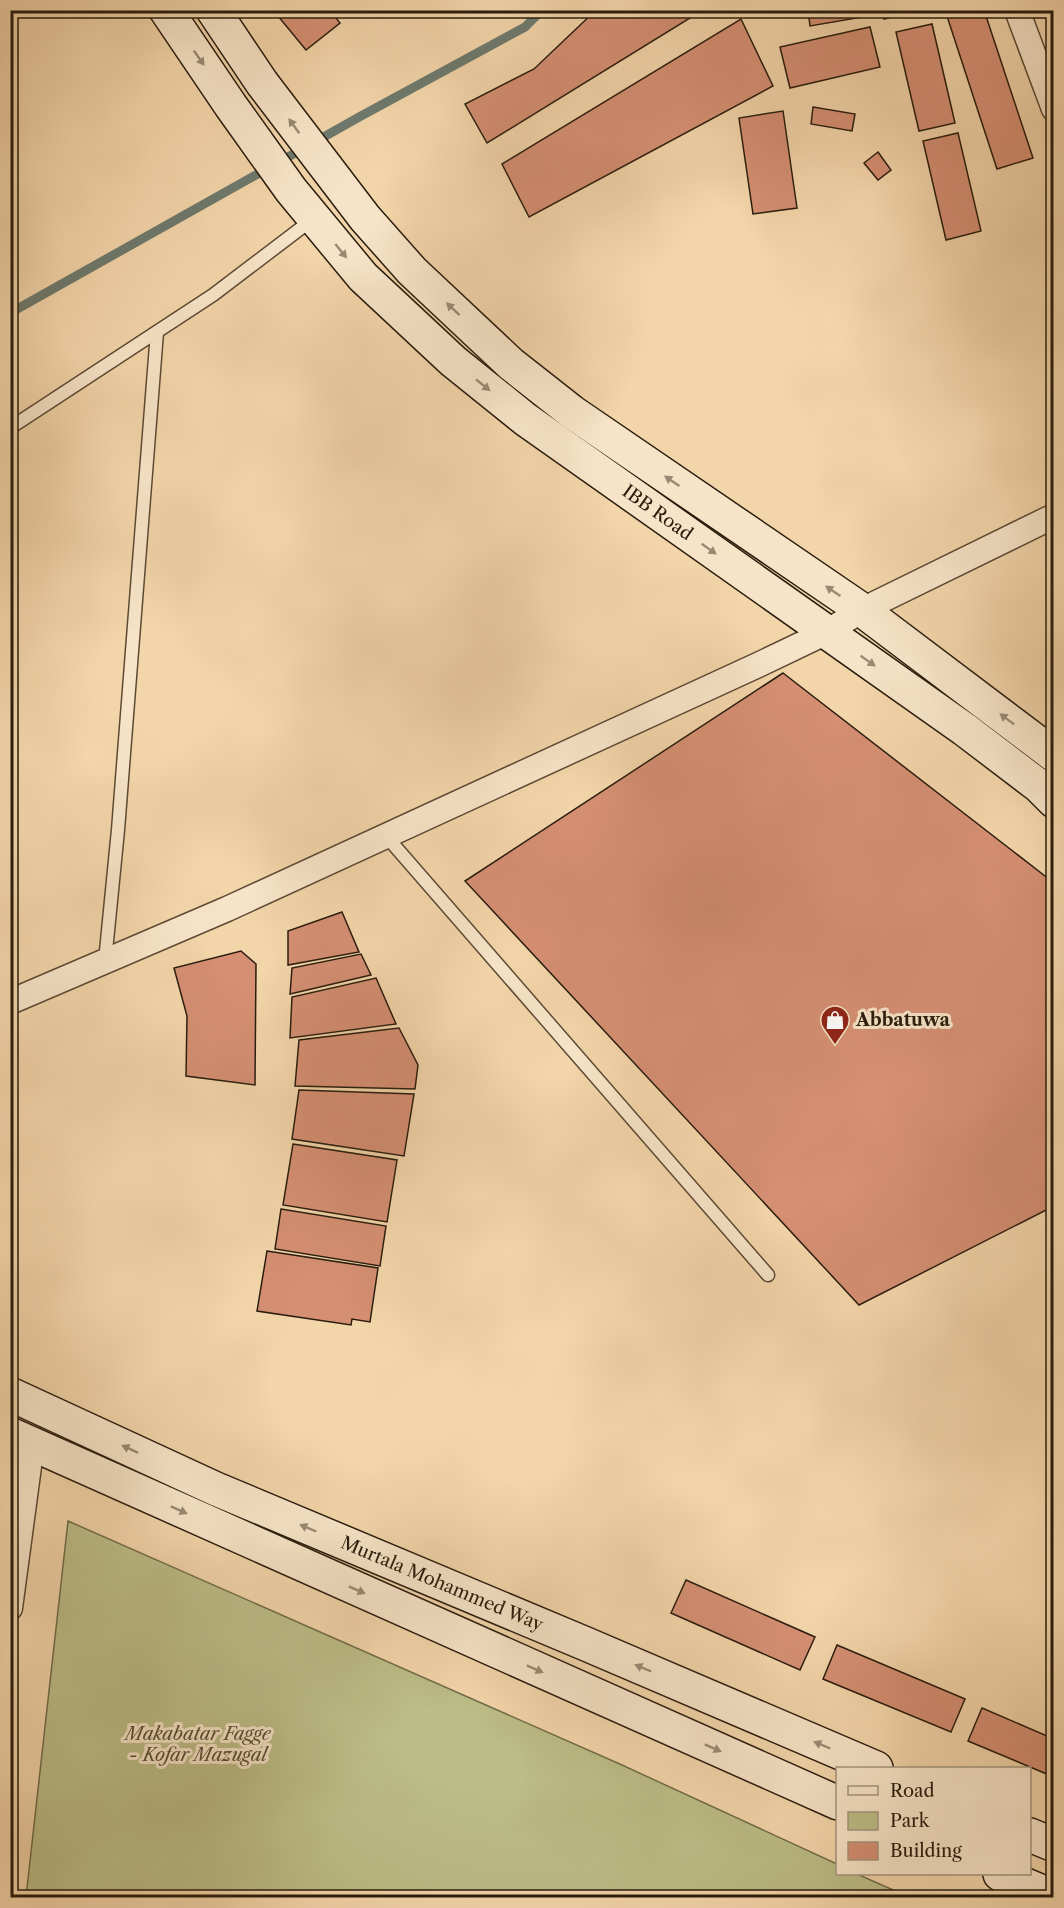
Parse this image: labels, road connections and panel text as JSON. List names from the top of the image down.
{
  "streets": {
    "main road": ["IBB Road", "Murtala Mohammed Way"]
  },
  "parks": ["Makabatar Fagge - Kofar Mazugal"],
  "places": {
    "shop": ["Abbatuwa"]
  },
  "legend": ["Road", "Park", "Building"]
}
